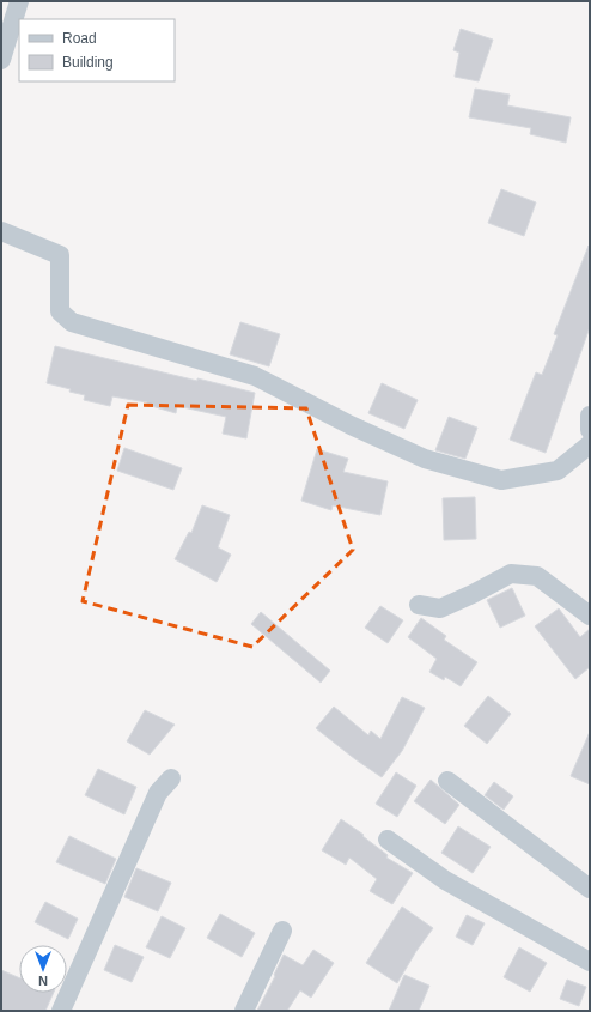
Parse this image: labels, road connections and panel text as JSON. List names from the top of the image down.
{
  "legend": ["Road", "Building"],
  "north": "bottom"
}
